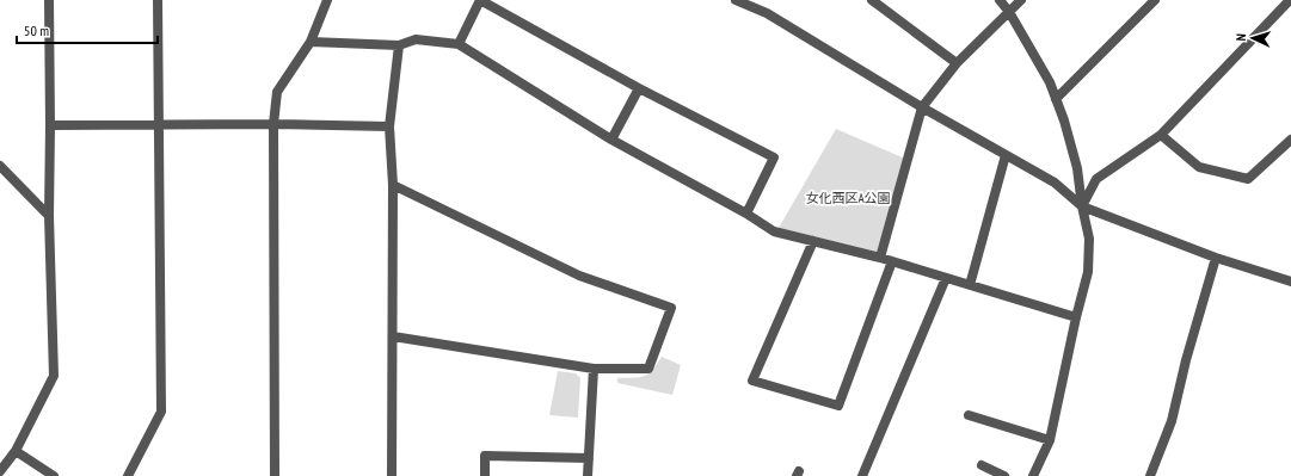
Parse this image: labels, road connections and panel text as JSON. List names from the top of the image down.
{
  "parks": ["女化西区A公園"],
  "scale_bar": "50 m",
  "north": "left"
}
